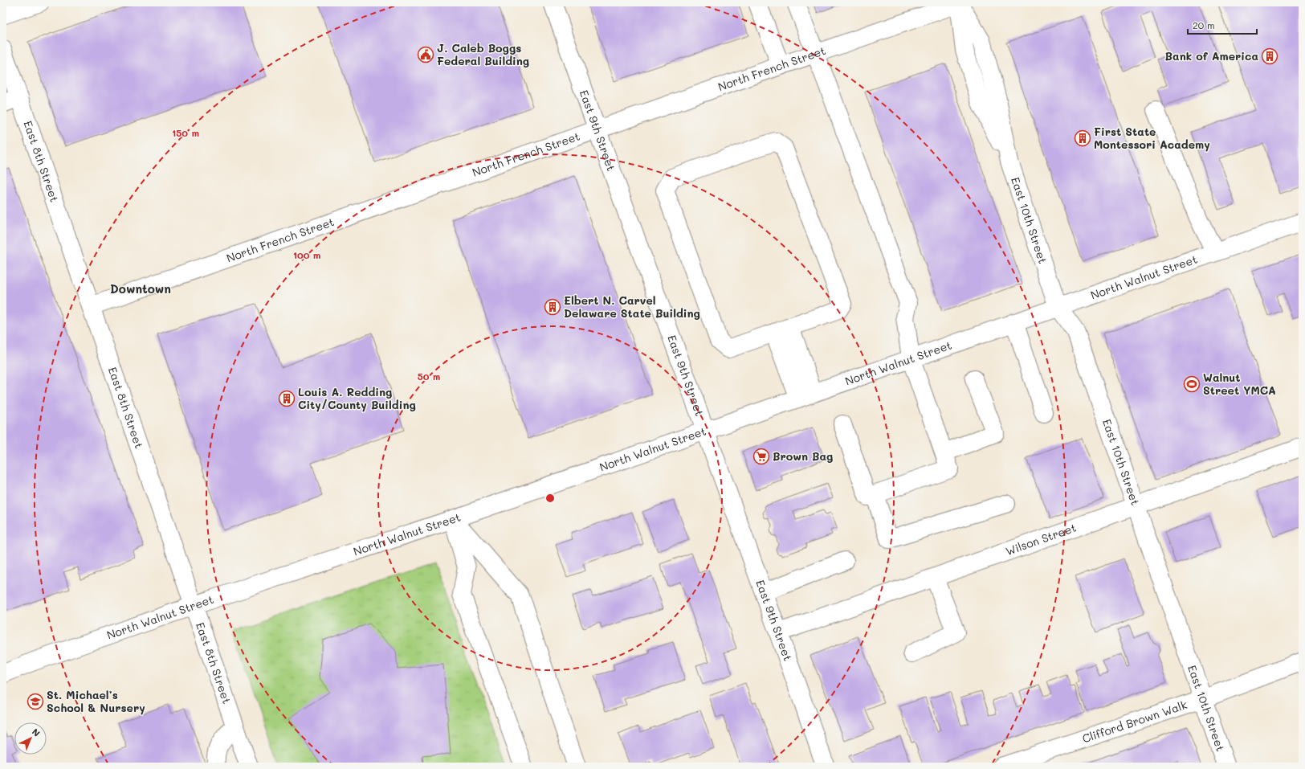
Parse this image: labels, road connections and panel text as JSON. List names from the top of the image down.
{
  "streets": {
    "street": [
      "North French Street",
      "East 9th Street",
      "East 8th Street",
      "East 10th Street",
      "North Walnut Street",
      "Wilson Street",
      "Clifford Brown Walk"
    ]
  },
  "crossings": [
    ["North French Street", "East 9th Street"],
    ["North French Street", "East 8th Street"],
    ["North French Street", "East 10th Street"],
    ["East 9th Street", "North Walnut Street"],
    ["East 9th Street", "Wilson Street"],
    ["East 8th Street", "North Walnut Street"],
    ["East 10th Street", "North Walnut Street"],
    ["East 10th Street", "Wilson Street"],
    ["East 10th Street", "Clifford Brown Walk"]
  ],
  "districts": ["Downtown"],
  "places": {
    "public building": ["J. Caleb Boggs Federal Building"],
    "building": [
      "Bank of America",
      "First State Montessori Academy",
      "Elbert N. Carvel Delaware State Building",
      "Louis A. Redding City/County Building"
    ],
    "sports": ["Walnut Street YMCA"],
    "supermarket": ["Brown Bag"],
    "school or university": ["St. Michael’s School & Nursery"]
  },
  "scale_bar": "20 m",
  "north": "top right",
  "rings": ["150 m", "100 m", "50 m"]
}
